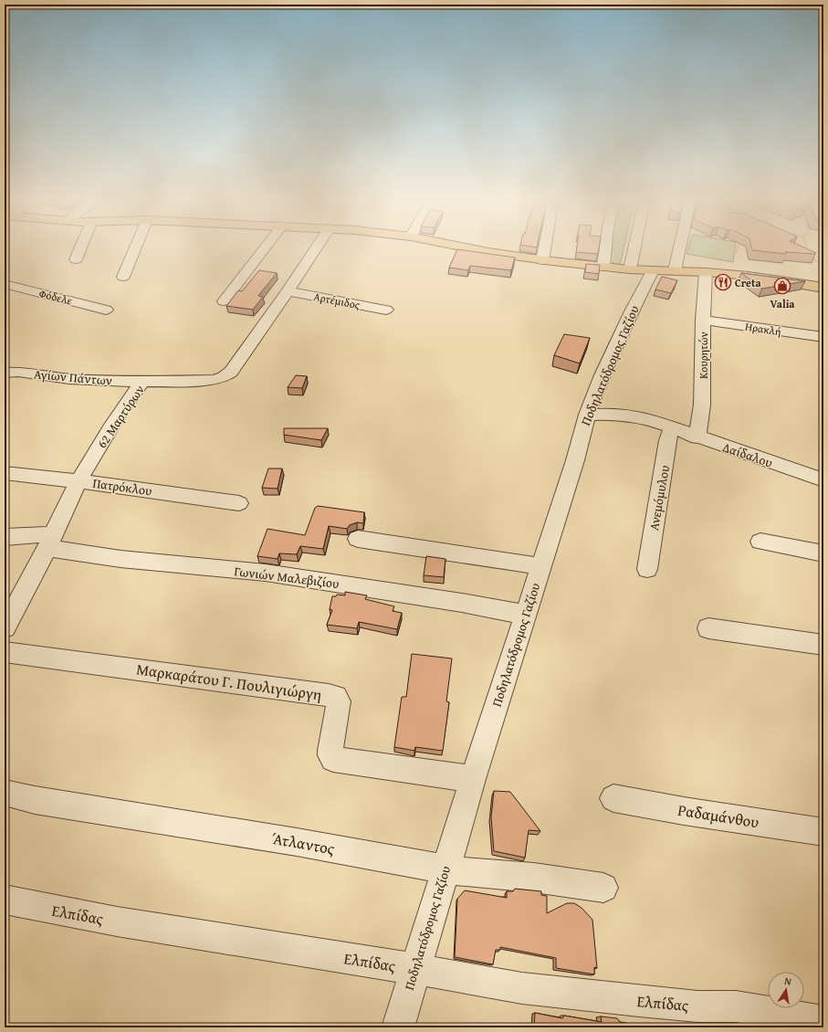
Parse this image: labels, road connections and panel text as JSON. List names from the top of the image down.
{
  "streets": {
    "street": [
      "Φόδελε",
      "Αρτέμιδος",
      "Ηρακλή",
      "Κουρητών",
      "Ποδηλατόδρομος Γαζίου",
      "Αγίων Πάντων",
      "62 Μαρτύρων",
      "Δαίδαλου",
      "Πατρόκλου",
      "Ανεμόμυλου",
      "Γωνιών Μαλεβιζίου",
      "Μαρκαράτου Γ. Πουλιγιώργη",
      "Ραδαμάνθου",
      "Άτλαντος",
      "Ελπίδας"
    ]
  },
  "crossings": [
    ["Αρτέμιδος", "62 Μαρτύρων"],
    ["Ηρακλή", "Κουρητών"],
    ["Κουρητών", "Δαίδαλου"],
    ["Ποδηλατόδρομος Γαζίου", "Δαίδαλου"],
    ["Ποδηλατόδρομος Γαζίου", "Γωνιών Μαλεβιζίου"],
    ["Ποδηλατόδρομος Γαζίου", "Μαρκαράτου Γ. Πουλιγιώργη"],
    ["Ποδηλατόδρομος Γαζίου", "Άτλαντος"],
    ["Ποδηλατόδρομος Γαζίου", "Ελπίδας"],
    ["Αγίων Πάντων", "62 Μαρτύρων"],
    ["62 Μαρτύρων", "Πατρόκλου"],
    ["62 Μαρτύρων", "Γωνιών Μαλεβιζίου"],
    ["Δαίδαλου", "Ανεμόμυλου"]
  ],
  "places": {
    "restaurant": ["Creta"],
    "shop": ["Valia"]
  },
  "north": "top"
}
